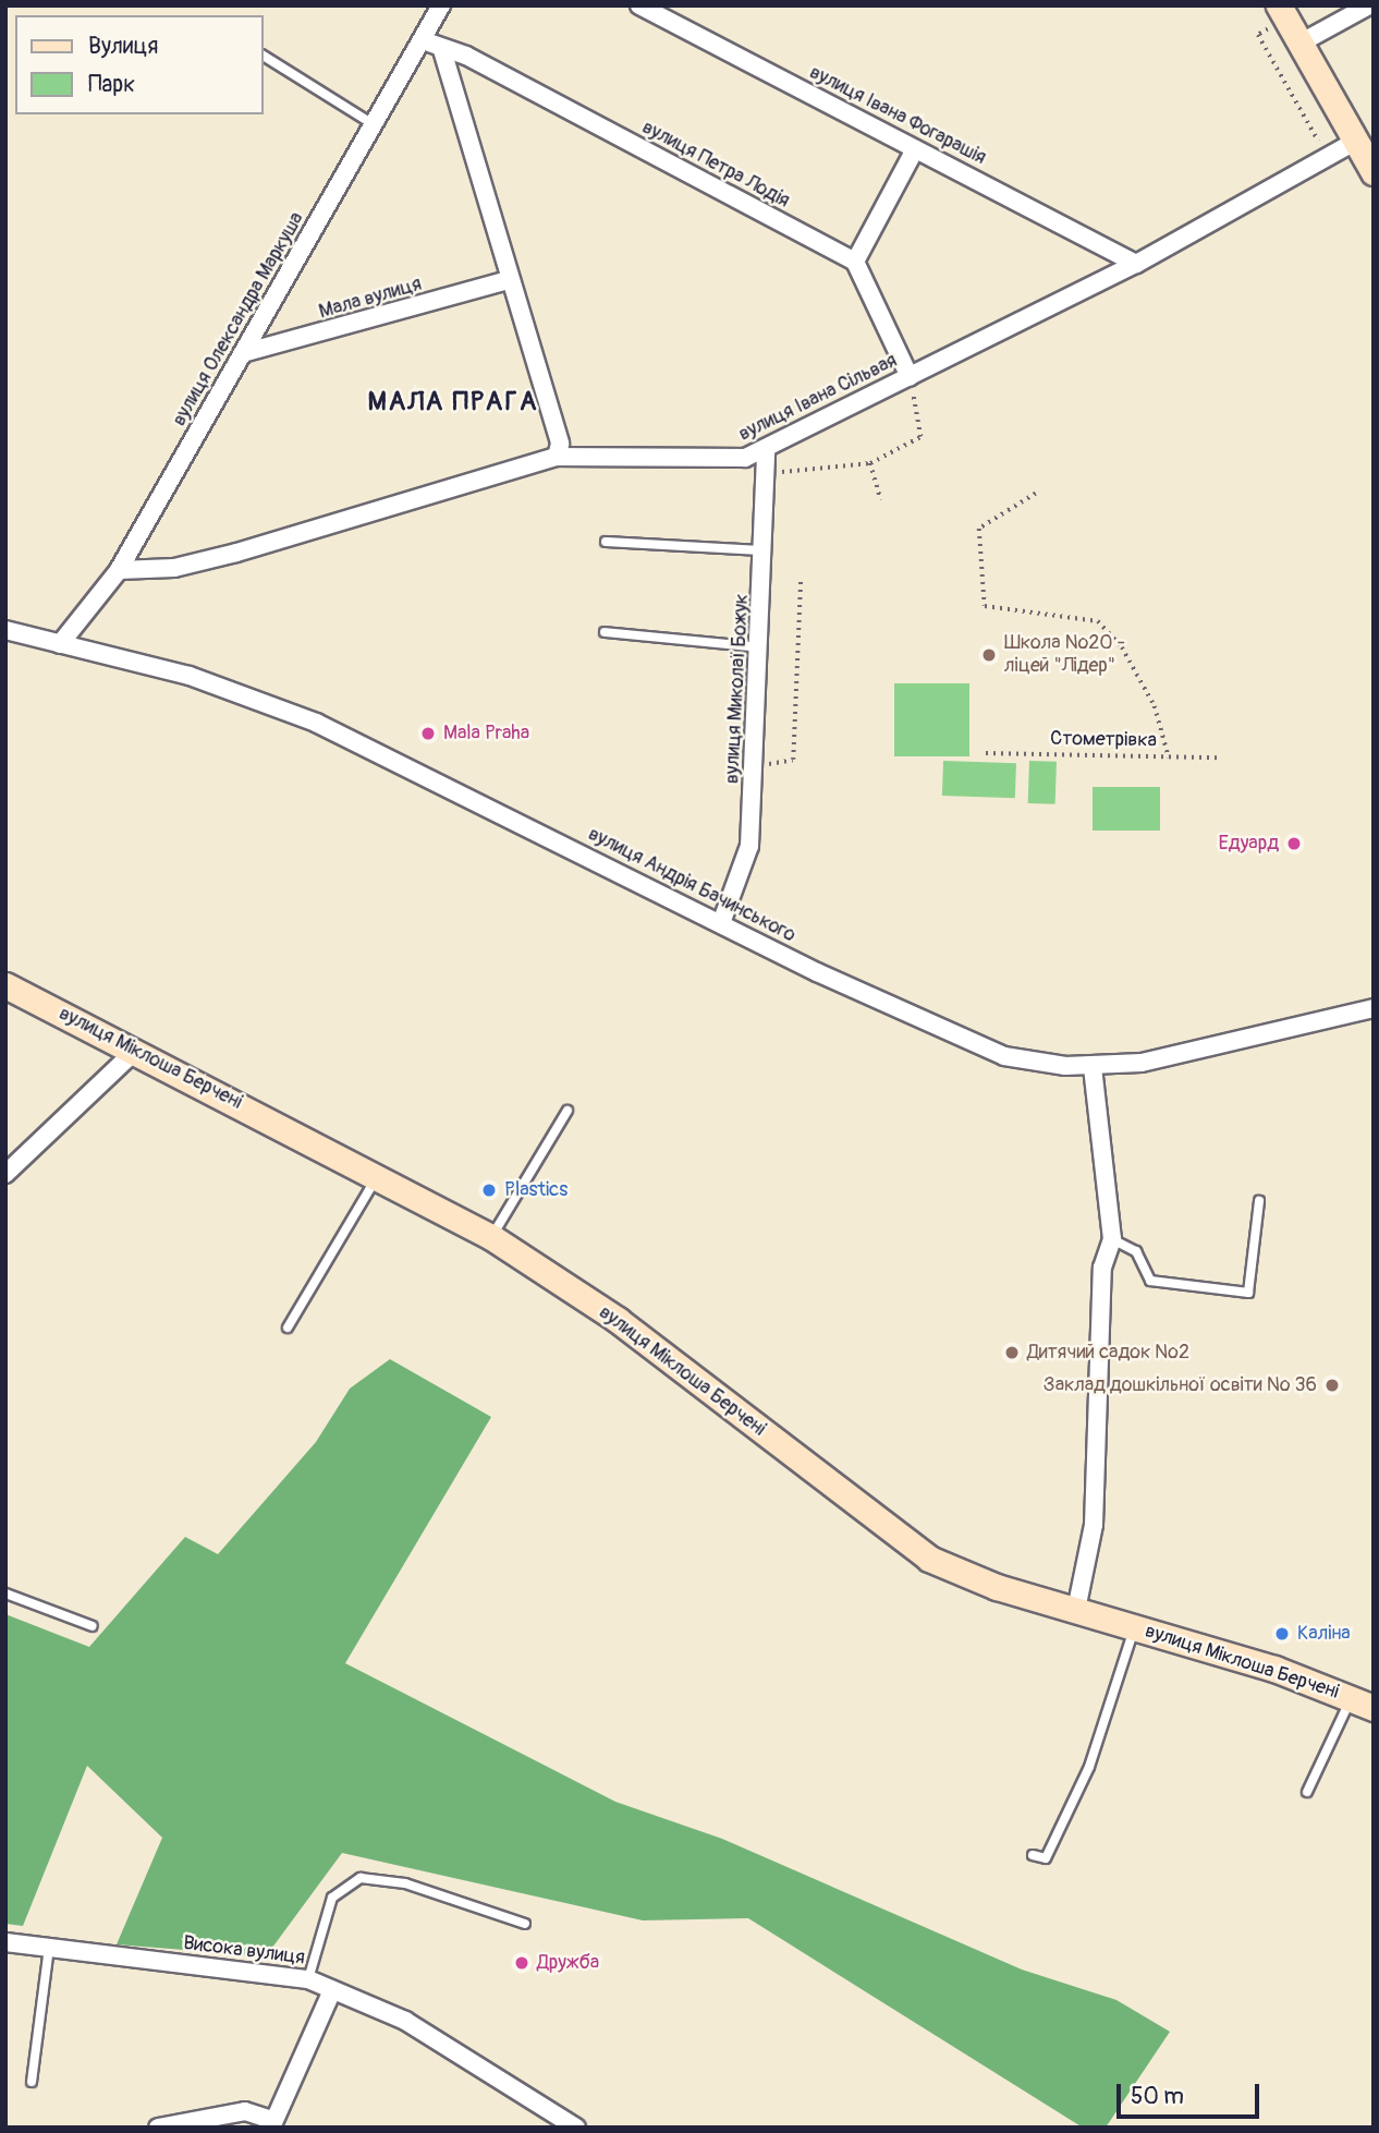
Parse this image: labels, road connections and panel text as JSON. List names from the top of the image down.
{
  "streets": {
    "street": [
      "вулиця Івана Фогарашія",
      "вулиця Петра Лодія",
      "Мала вулиця",
      "вулиця Олександра Маркуша",
      "вулиця Івана Сільвая",
      "вулиця Миколаї Божук",
      "вулиця Андрія Бачинського",
      "вулиця Міклоша Берчені",
      "Висока вулиця"
    ],
    "path": ["Стометрівка"]
  },
  "crossings": [
    ["вулиця Івана Фогарашія", "вулиця Івана Сільвая"],
    ["вулиця Петра Лодія", "вулиця Олександра Маркуша"],
    ["Мала вулиця", "вулиця Олександра Маркуша"],
    ["вулиця Олександра Маркуша", "вулиця Івана Сільвая"],
    ["вулиця Олександра Маркуша", "вулиця Андрія Бачинського"],
    ["вулиця Івана Сільвая", "вулиця Миколаї Божук"],
    ["вулиця Миколаї Божук", "вулиця Андрія Бачинського"]
  ],
  "districts": ["МАЛА ПРАГА"],
  "places": [
    "Школа №20 - ліцей \"Лідер\"",
    "Mala Praha",
    "Едуард",
    "Plastics",
    "Дитячий садок №2",
    "Заклад дошкільної освіти № 36",
    "Калiна",
    "Дружба"
  ],
  "legend": ["Вулиця", "Парк"],
  "scale_bar": "50 m"
}
